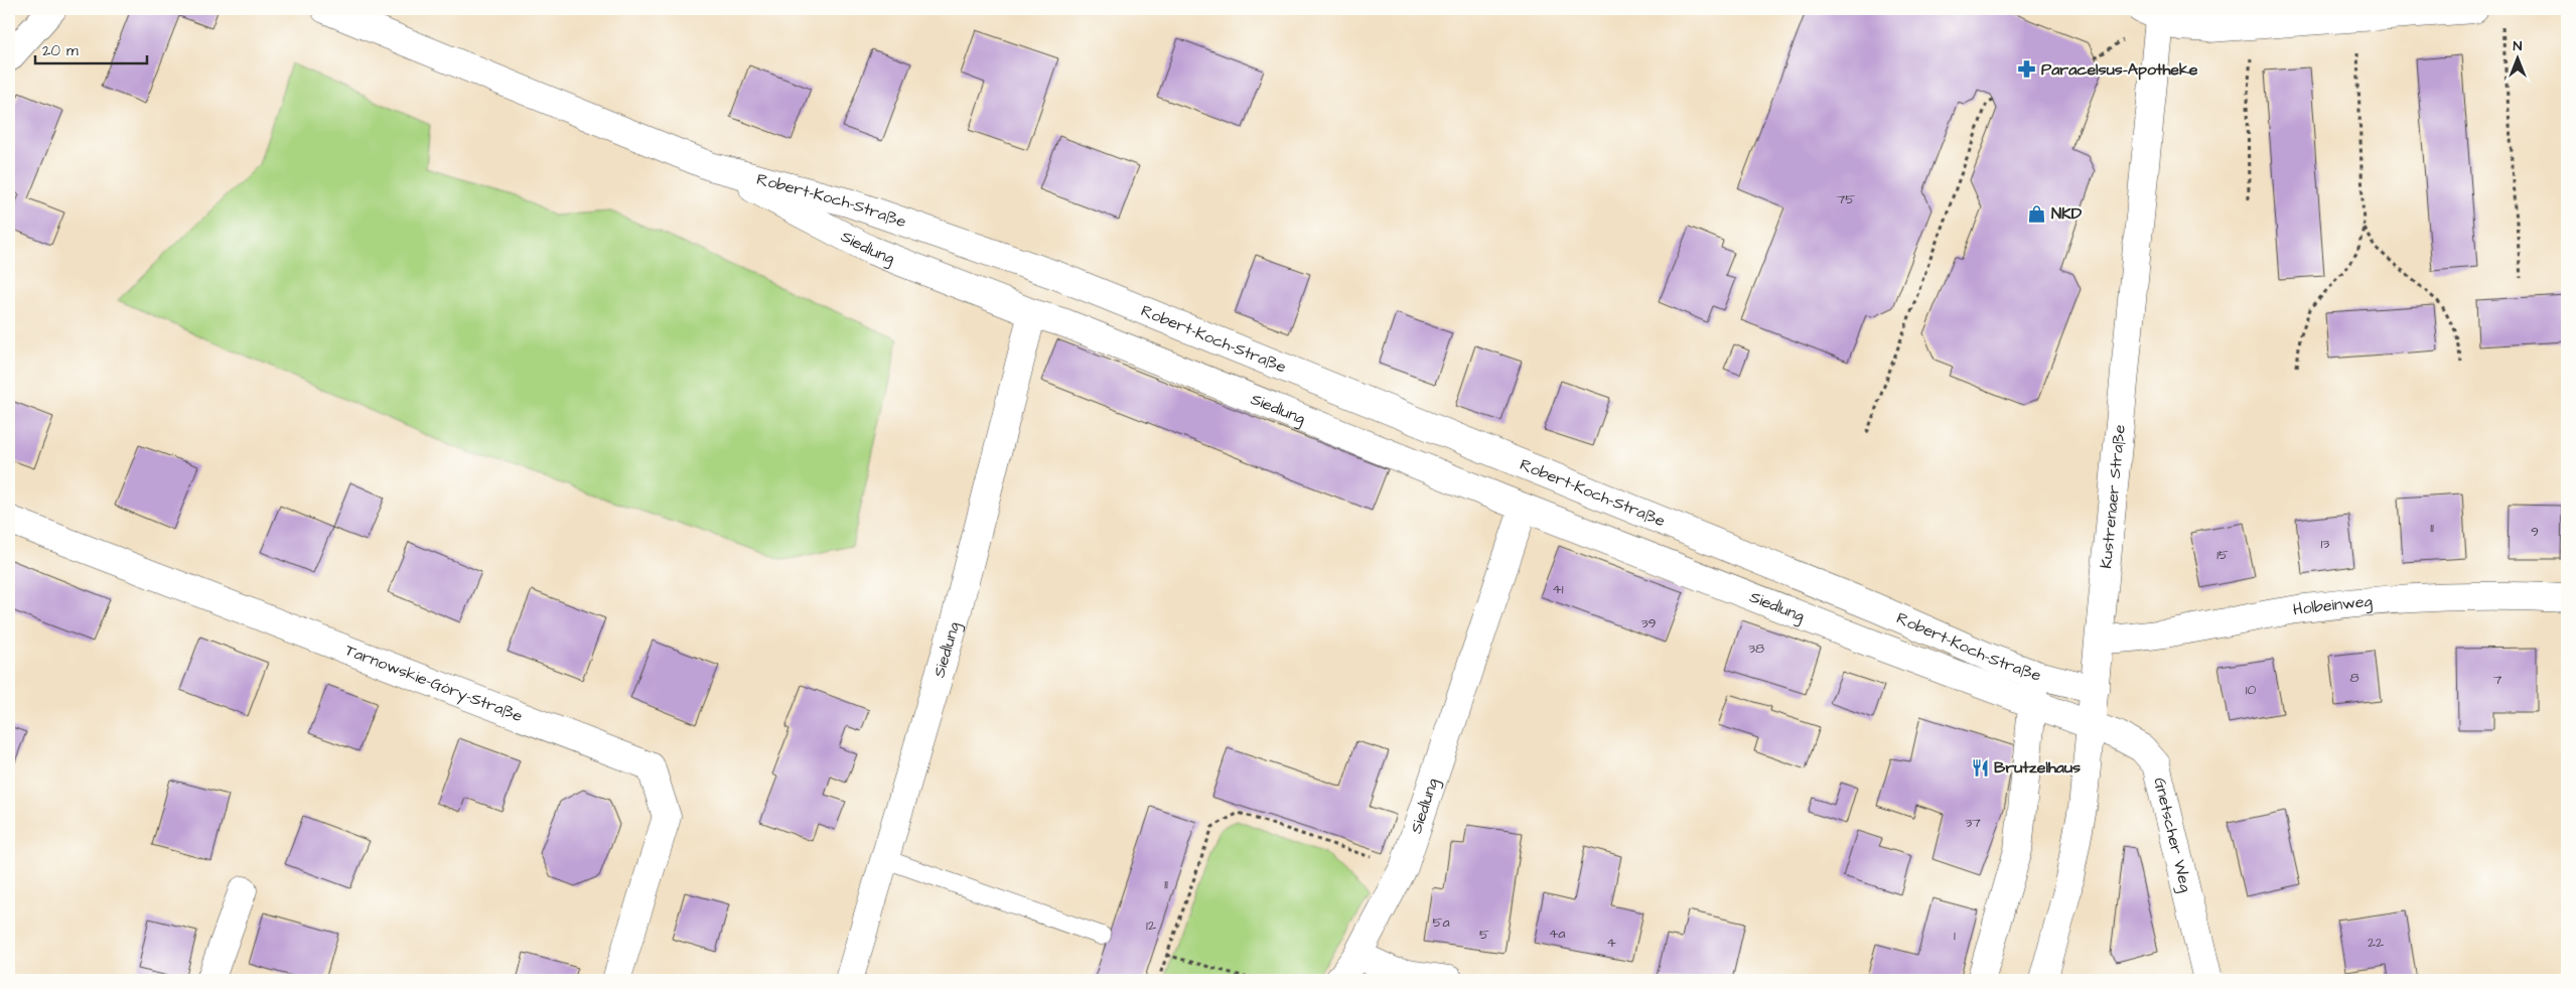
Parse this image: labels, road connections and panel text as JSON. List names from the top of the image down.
{
  "streets": {
    "street": [
      "Robert-Koch-Straße",
      "Siedlung",
      "Kustrenaer Straße",
      "Holbeinweg",
      "Tarnowskie-Góry-Straße",
      "Gnetscher Weg"
    ]
  },
  "crossings": [
    ["Robert-Koch-Straße", "Siedlung"],
    ["Robert-Koch-Straße", "Kustrenaer Straße"],
    ["Siedlung", "Kustrenaer Straße"],
    ["Siedlung", "Gnetscher Weg"],
    ["Kustrenaer Straße", "Holbeinweg"],
    ["Kustrenaer Straße", "Gnetscher Weg"]
  ],
  "places": {
    "pharmacy": ["Paracelsus-Apotheke"],
    "shop": ["NKD"],
    "restaurant": ["Brutzelhaus"]
  },
  "house_numbers": [
    "75",
    "11",
    "9",
    "13",
    "15",
    "41",
    "39",
    "38",
    "8",
    "7",
    "10",
    "37",
    "11",
    "5a",
    "12",
    "4a",
    "5",
    "1",
    "4",
    "22"
  ],
  "scale_bar": "20 m",
  "north": "top"
}
